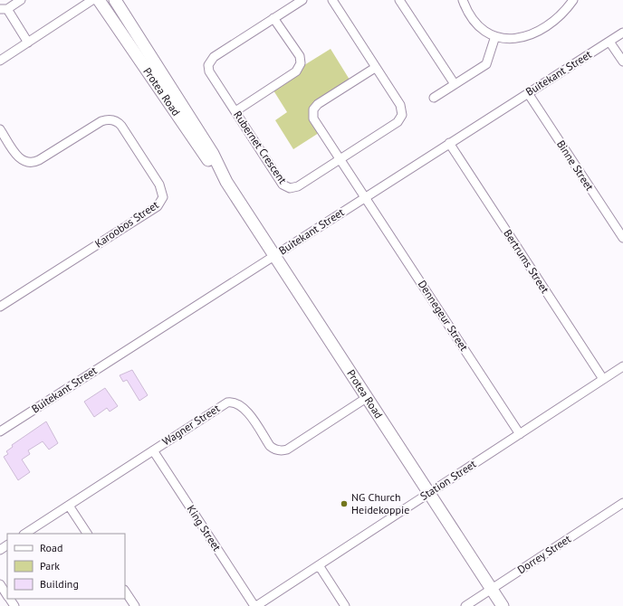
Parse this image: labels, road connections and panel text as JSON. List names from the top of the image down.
{
  "streets": {
    "street": [
      "Buitekant Street",
      "Protea Road",
      "Rubernet Crescent",
      "Binne Street",
      "Karoobos Street",
      "Bertrums Street",
      "Dennegeur Street",
      "Wagner Street",
      "Station Street",
      "King Street",
      "Dorrey Street"
    ]
  },
  "crossings": [
    ["Buitekant Street", "Protea Road"],
    ["Buitekant Street", "Binne Street"],
    ["Buitekant Street", "Bertrums Street"],
    ["Buitekant Street", "Dennegeur Street"],
    ["Protea Road", "Wagner Street"],
    ["Protea Road", "Station Street"],
    ["Protea Road", "Dorrey Street"],
    ["Rubernet Crescent", "Dennegeur Street"],
    ["Bertrums Street", "Station Street"],
    ["Dennegeur Street", "Station Street"],
    ["Wagner Street", "King Street"],
    ["Station Street", "King Street"]
  ],
  "places": ["NG Church Heidekoppie"],
  "legend": ["Road", "Park", "Building"]
}
